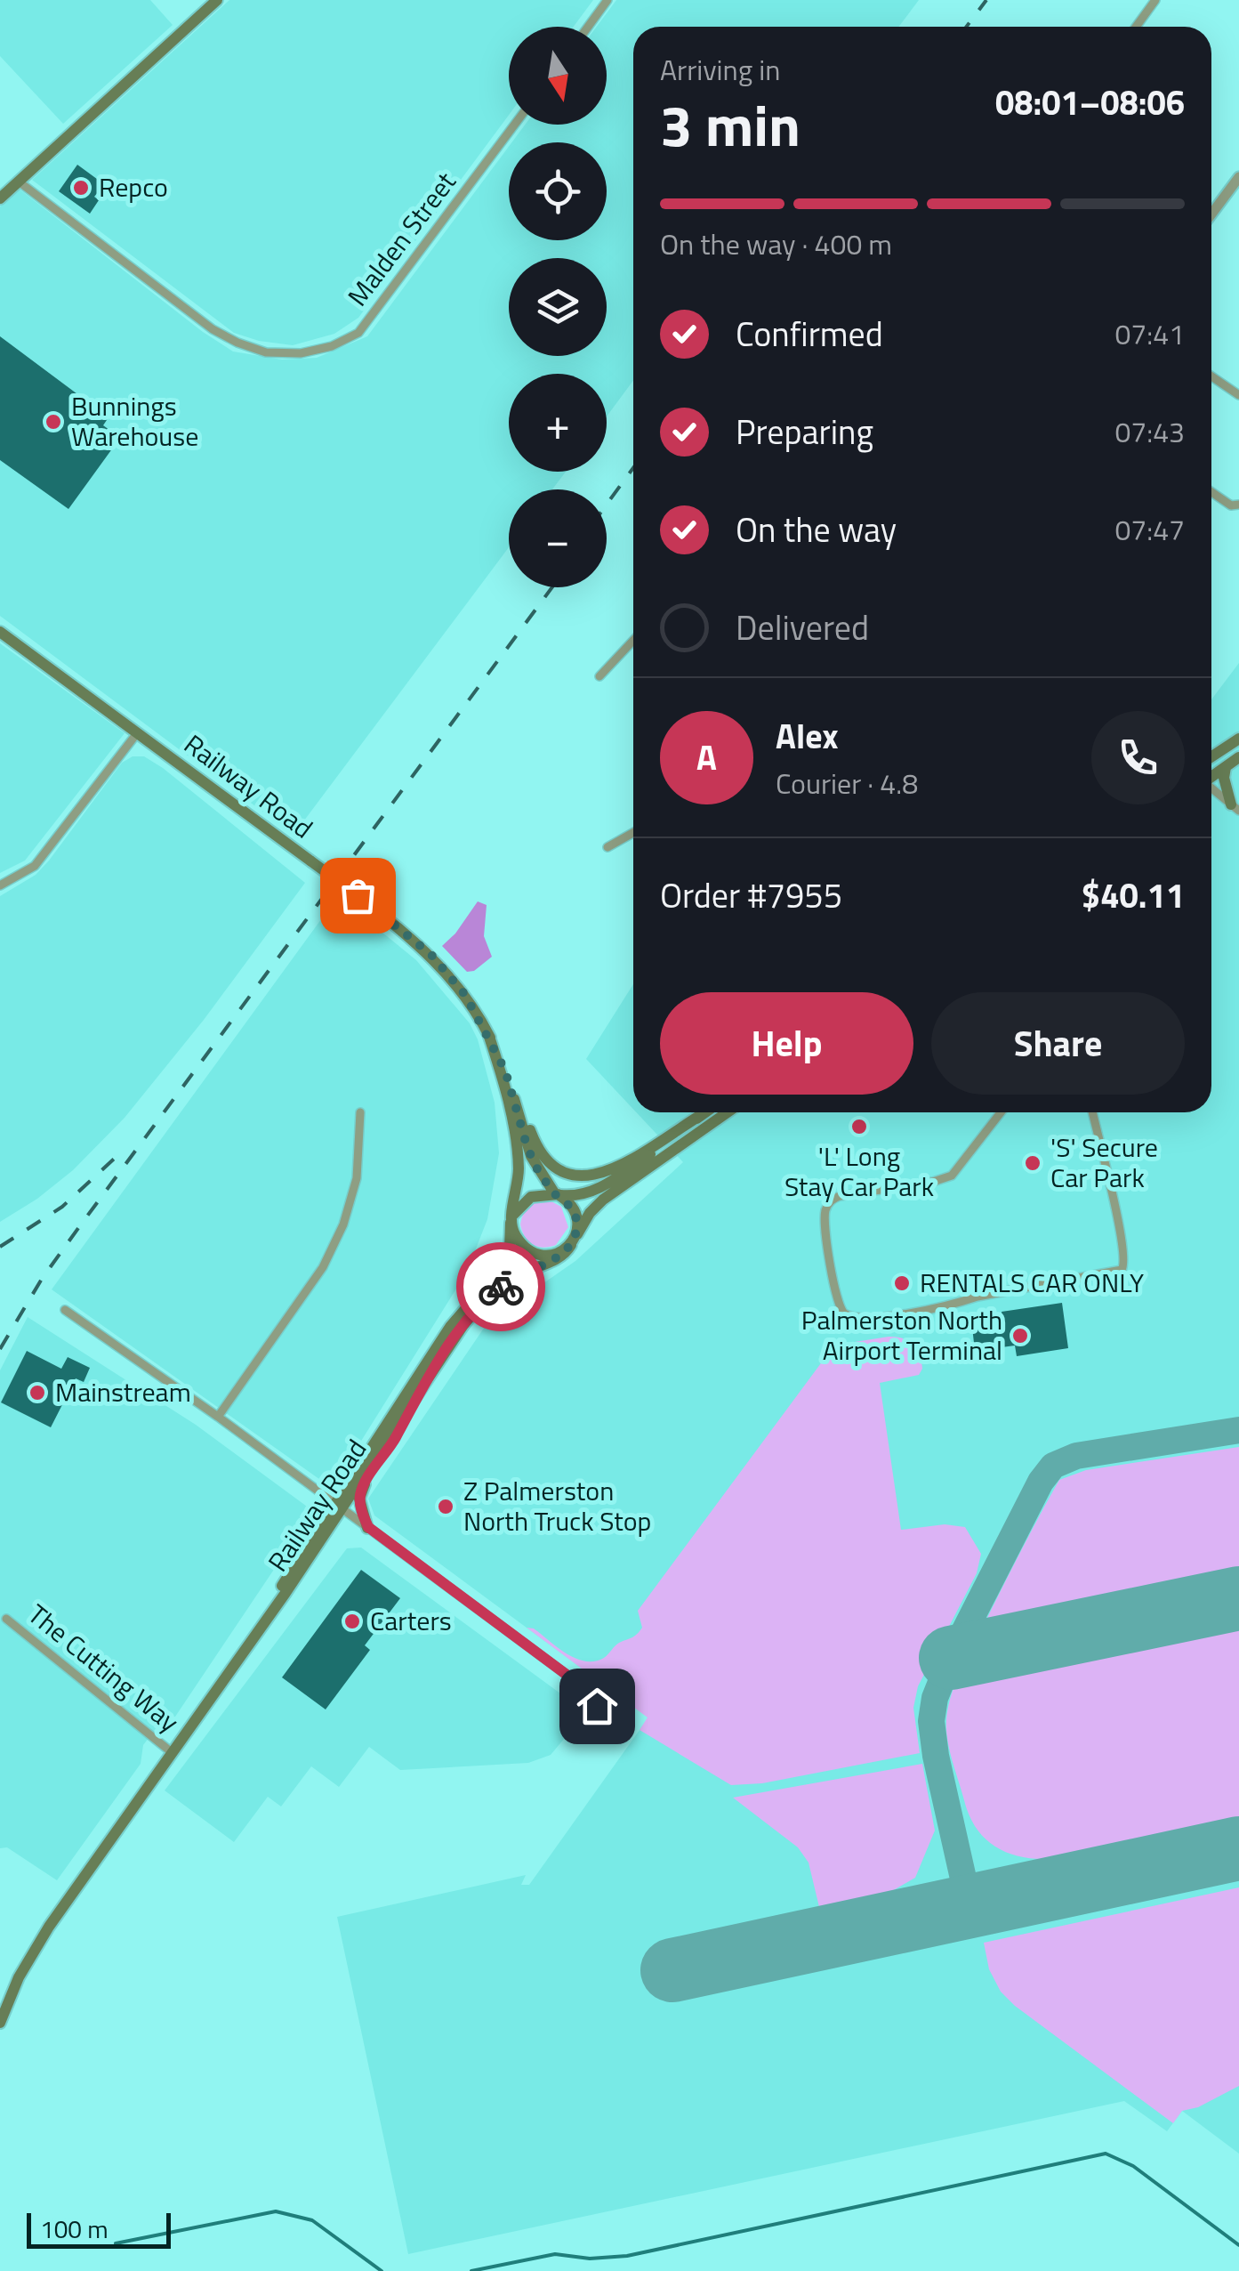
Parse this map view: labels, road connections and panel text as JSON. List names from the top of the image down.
{
  "streets": {
    "main road": ["Railway Road"],
    "street": ["Malden Street", "The Cutting Way"]
  },
  "crossings": [
    ["Railway Road", "The Cutting Way"]
  ],
  "places": [
    "Repco",
    "Bunnings Warehouse",
    "'L' Long Stay Car Park",
    "'S' Secure Car Park",
    "RENTALS CAR ONLY",
    "Palmerston North Airport Terminal",
    "Mainstream",
    "Z Palmerston North Truck Stop",
    "Carters"
  ],
  "scale_bar": "100 m",
  "north": "bottom",
  "page": {
    "map_buttons": ["+", "−"],
    "heading": ["3 min", "Arriving in", "08:01–08:06"],
    "panel": [
      "Alex",
      "Courier · 4.8",
      "Order #7955",
      "$40.11"
    ],
    "bar": "On the way · 400 m",
    "list": [
      ["Confirmed", "07:41"],
      ["Preparing", "07:43"],
      ["On the way", "07:47"],
      "Delivered"
    ],
    "round": "A",
    "buttons": ["Help", "Share"],
    "scale": "100 m"
  }
}
